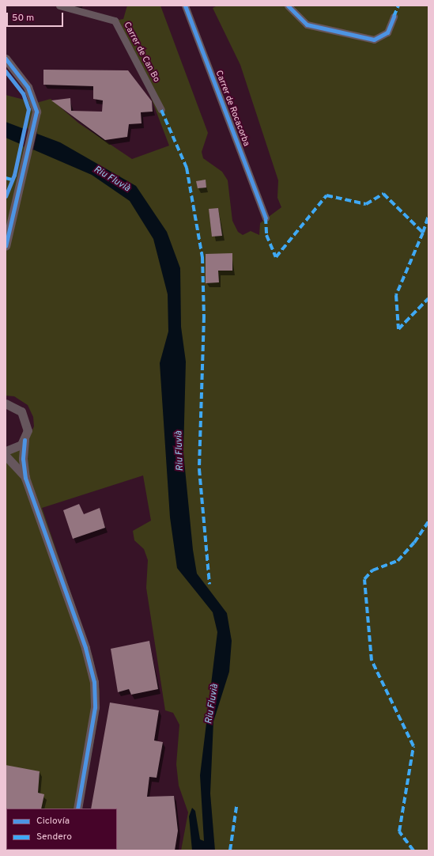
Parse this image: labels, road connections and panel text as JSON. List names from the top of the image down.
{
  "streets": {
    "street": ["Carrer de Can Bo", "Carrer de Rocacorba"]
  },
  "water": ["Riu Fluvià"],
  "legend": ["Ciclovía", "Sendero"],
  "scale_bar": "50 m"
}
